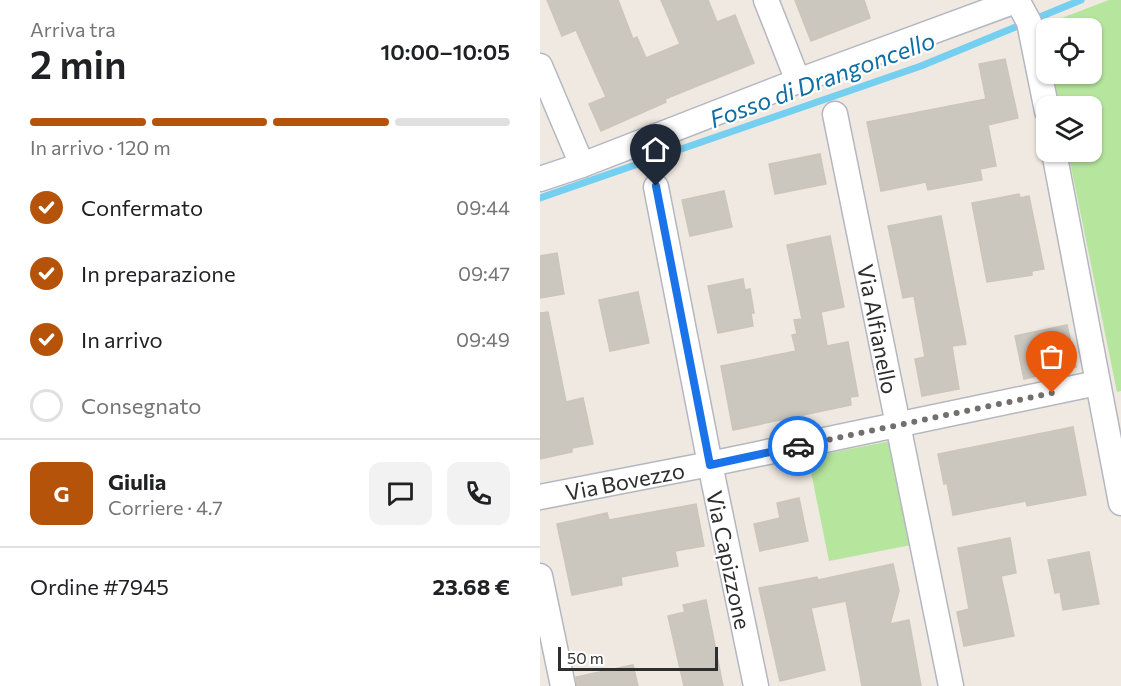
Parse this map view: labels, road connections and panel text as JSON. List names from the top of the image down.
{
  "streets": {
    "street": ["Via Alfianello", "Via Bovezzo", "Via Capizzone"]
  },
  "crossings": [
    ["Via Alfianello", "Via Bovezzo"],
    ["Via Bovezzo", "Via Capizzone"]
  ],
  "water": ["Fosso di Drangoncello"],
  "scale_bar": "50 m",
  "page": {
    "heading": ["2 min", "Arriva tra", "10:00–10:05"],
    "panel": [
      "Giulia",
      "Corriere · 4.7",
      "Ordine #7945",
      "23.68 €"
    ],
    "bar": "In arrivo · 120 m",
    "list": [
      ["Confermato", "09:44"],
      ["In preparazione", "09:47"],
      ["In arrivo", "09:49"],
      "Consegnato"
    ],
    "round": "G",
    "scale": "50 m"
  }
}
